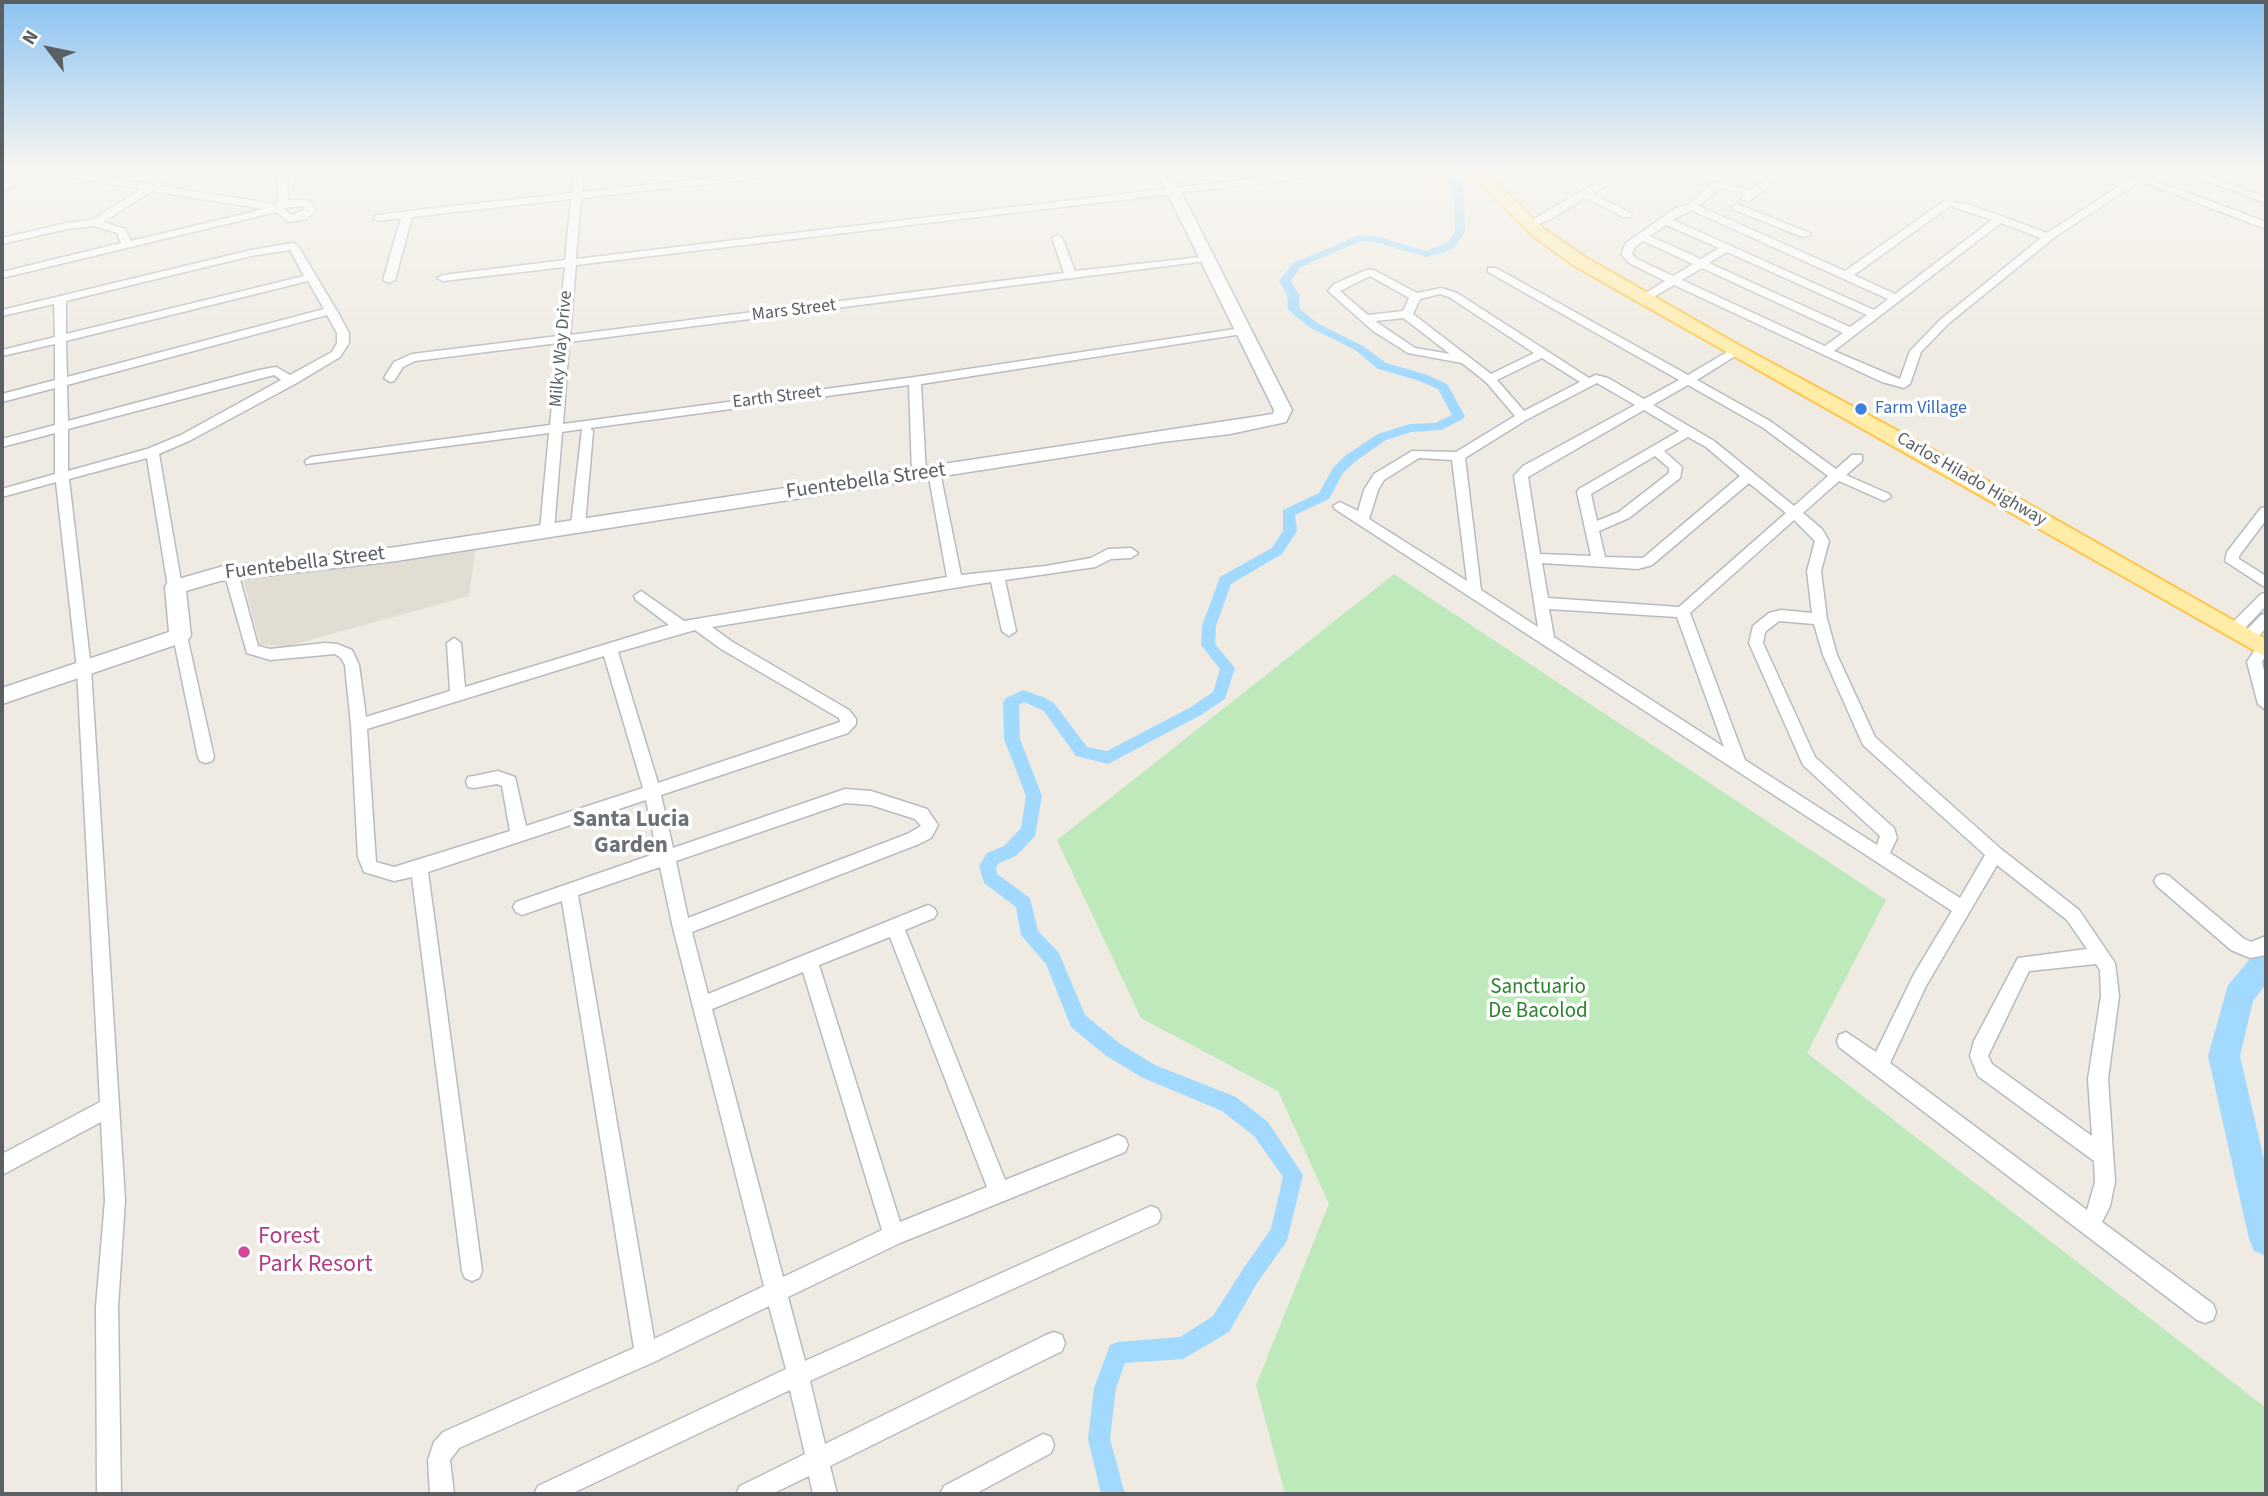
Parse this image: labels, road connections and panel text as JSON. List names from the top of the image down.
{
  "streets": {
    "main road": ["Carlos Hilado Highway"],
    "street": [
      "Mars Street",
      "Milky Way Drive",
      "Earth Street",
      "Fuentebella Street"
    ]
  },
  "crossings": [
    ["Mars Street", "Milky Way Drive"],
    ["Mars Street", "Fuentebella Street"],
    ["Milky Way Drive", "Earth Street"],
    ["Milky Way Drive", "Fuentebella Street"],
    ["Earth Street", "Fuentebella Street"]
  ],
  "districts": ["Santa Lucia Garden"],
  "parks": ["Sanctuario De Bacolod"],
  "places": ["Farm Village", "Forest Park Resort"],
  "north": "top left"
}
